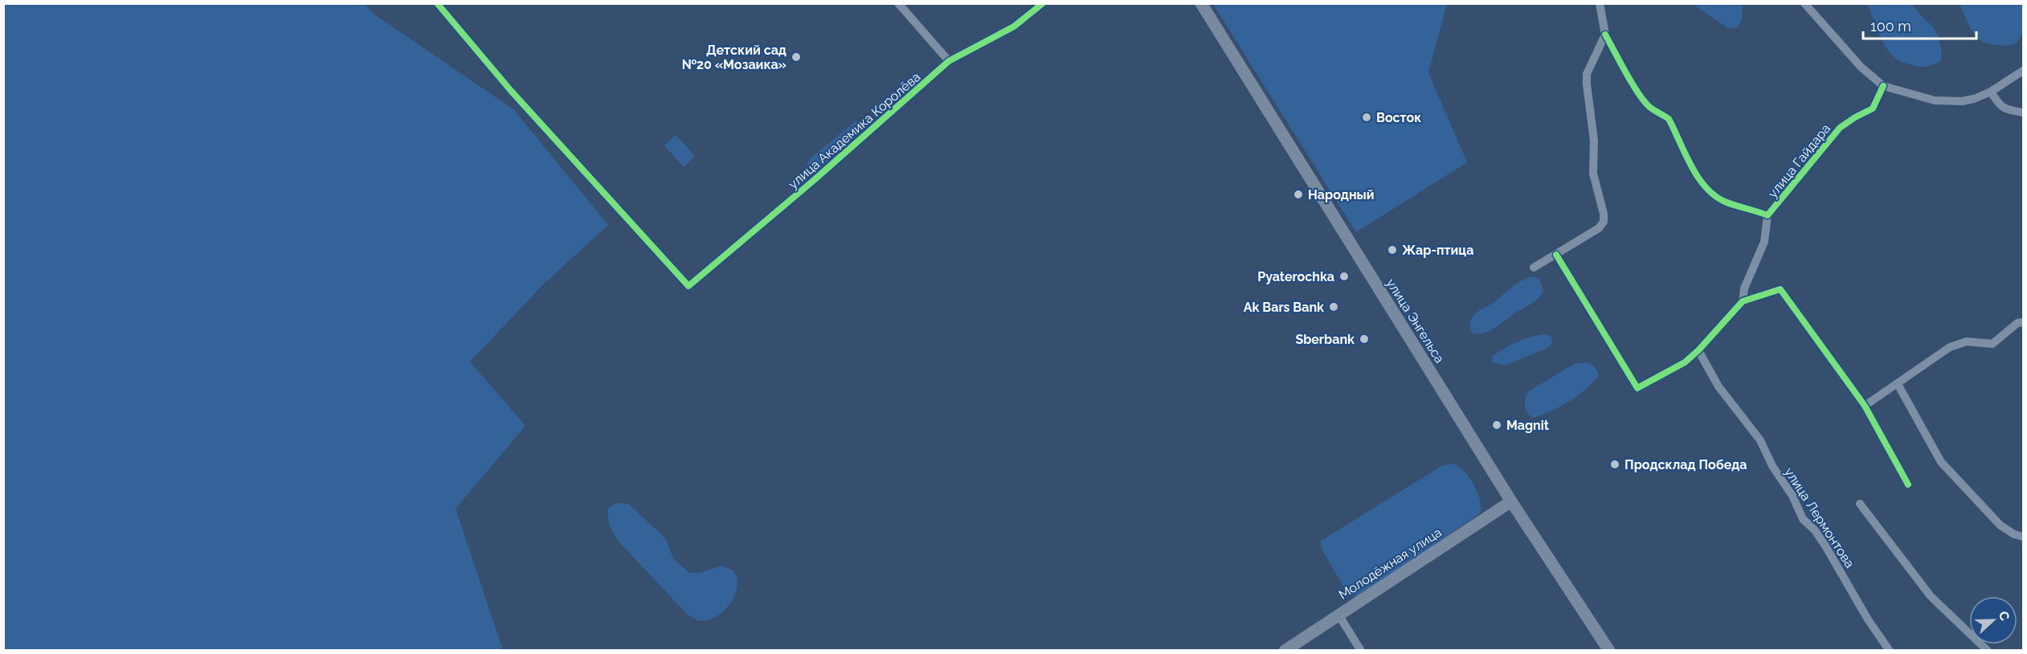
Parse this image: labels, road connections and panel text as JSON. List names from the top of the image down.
{
  "streets": {
    "main road": ["улица Энгельса", "Молодёжная улица"],
    "street": ["улица Академика Королёва", "улица Гайдара", "улица Лермонтова"]
  },
  "crossings": [
    ["улица Гайдара", "улица Лермонтова"],
    ["улица Энгельса", "Молодёжная улица"]
  ],
  "places": [
    "Детский сад №20 «Мозаика»",
    "Восток",
    "Народный",
    "Жар-птица",
    "Pyaterochka",
    "Ak Bars Bank",
    "Sberbank",
    "Magnit",
    "Продсклад Победа"
  ],
  "scale_bar": "100 m",
  "north": "right"
}
